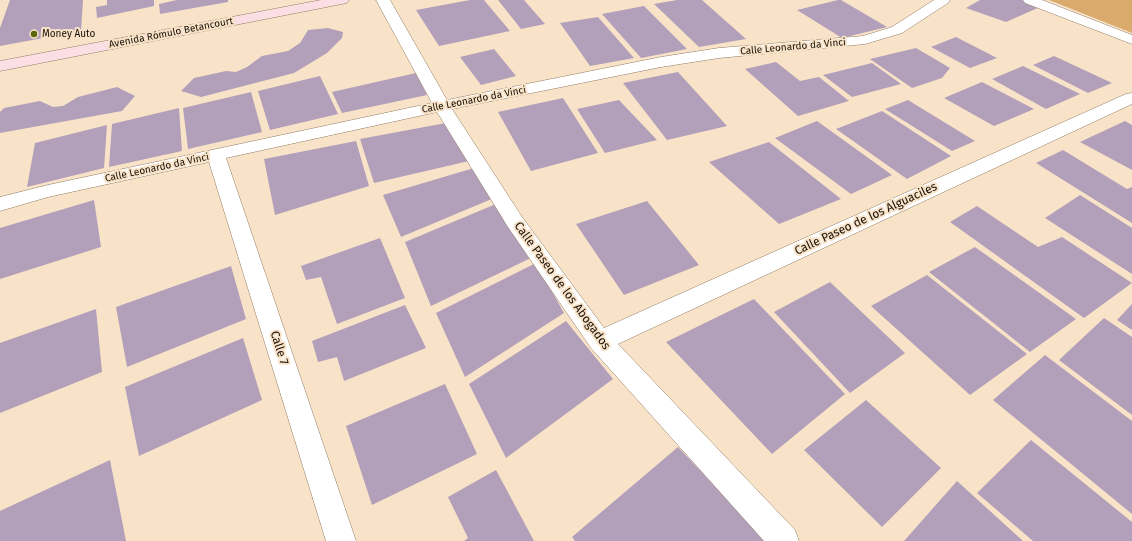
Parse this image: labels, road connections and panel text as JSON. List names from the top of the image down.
{
  "streets": {
    "main road": ["Avenida Rómulo Betancourt"],
    "street": [
      "Calle Leonardo da Vinci",
      "Calle Paseo de los Alguaciles",
      "Calle Paseo de los Abogados",
      "Calle 7"
    ]
  },
  "crossings": [
    ["Calle Leonardo da Vinci", "Calle Paseo de los Abogados"],
    ["Calle Leonardo da Vinci", "Calle 7"],
    ["Calle Paseo de los Alguaciles", "Calle Paseo de los Abogados"]
  ],
  "places": ["Money Auto"]
}
